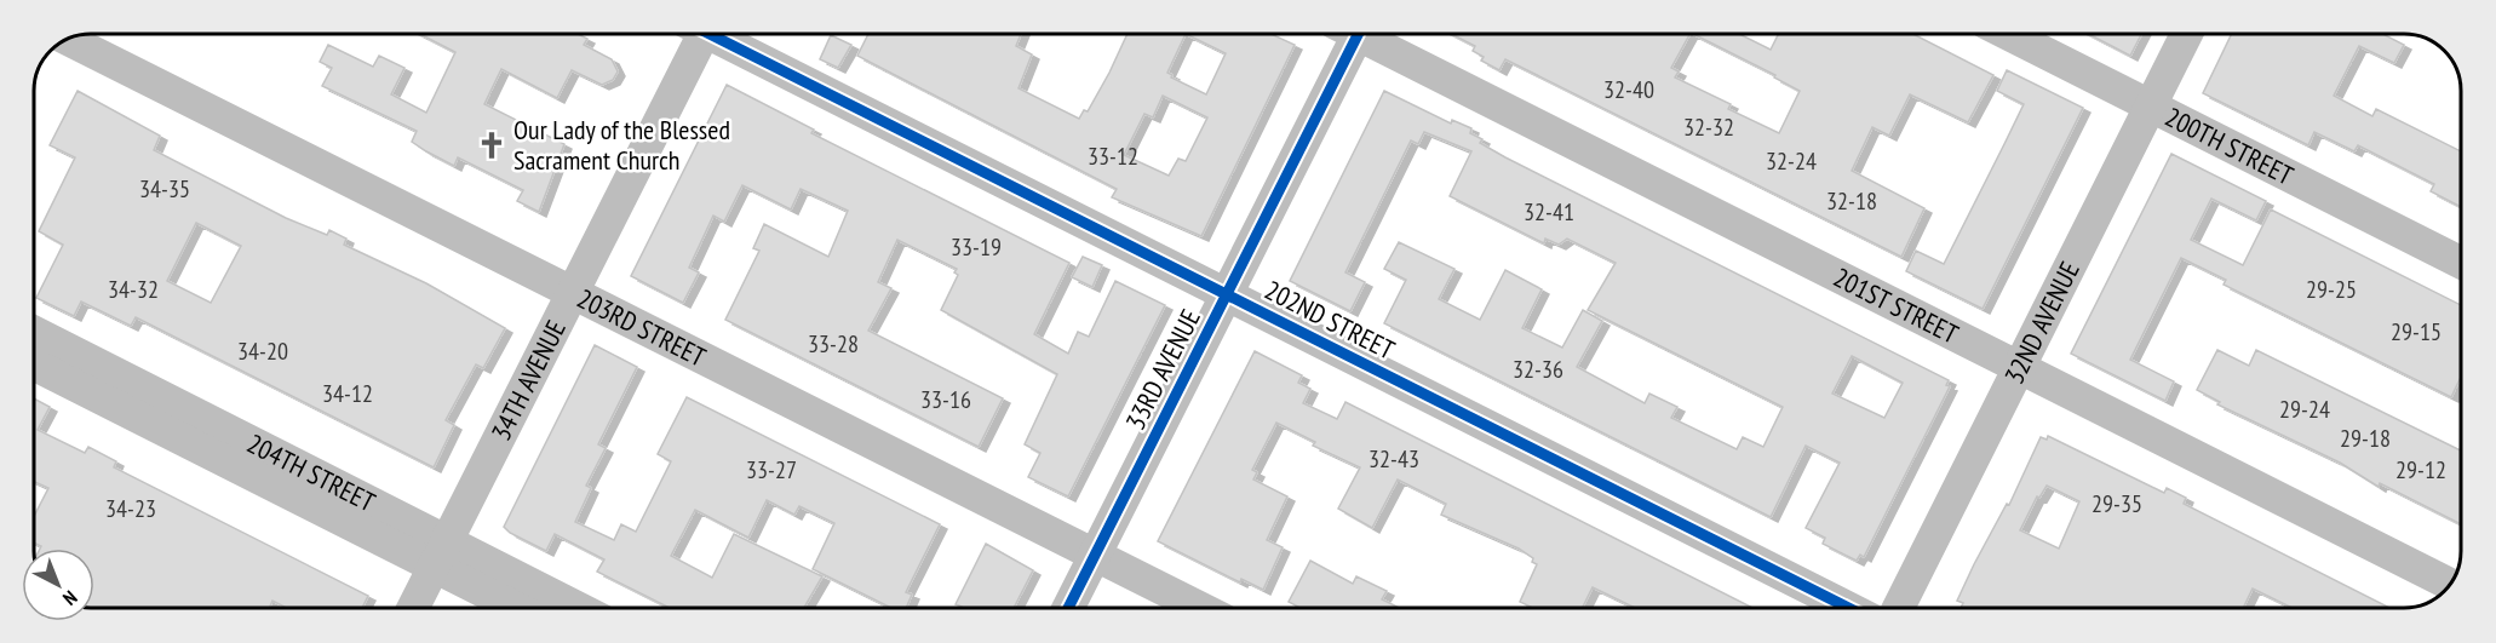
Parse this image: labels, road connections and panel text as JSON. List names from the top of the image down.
{
  "streets": {
    "street": [
      "200TH STREET",
      "201ST STREET",
      "202ND STREET",
      "32ND AVENUE",
      "203RD STREET",
      "33RD AVENUE",
      "34TH AVENUE",
      "204TH STREET"
    ]
  },
  "crossings": [
    ["200TH STREET", "32ND AVENUE"],
    ["201ST STREET", "32ND AVENUE"],
    ["202ND STREET", "33RD AVENUE"],
    ["203RD STREET", "33RD AVENUE"],
    ["203RD STREET", "34TH AVENUE"],
    ["34TH AVENUE", "204TH STREET"]
  ],
  "places": {
    "church": ["Our Lady of the Blessed Sacrament Church"]
  },
  "house_numbers": [
    "32-40",
    "32-32",
    "33-12",
    "32-24",
    "34-35",
    "32-18",
    "32-41",
    "33-19",
    "34-32",
    "29-25",
    "29-15",
    "33-28",
    "34-20",
    "32-36",
    "34-12",
    "33-16",
    "29-24",
    "29-18",
    "32-43",
    "33-27",
    "29-12",
    "29-35",
    "34-23"
  ],
  "north": "bottom right"
}
